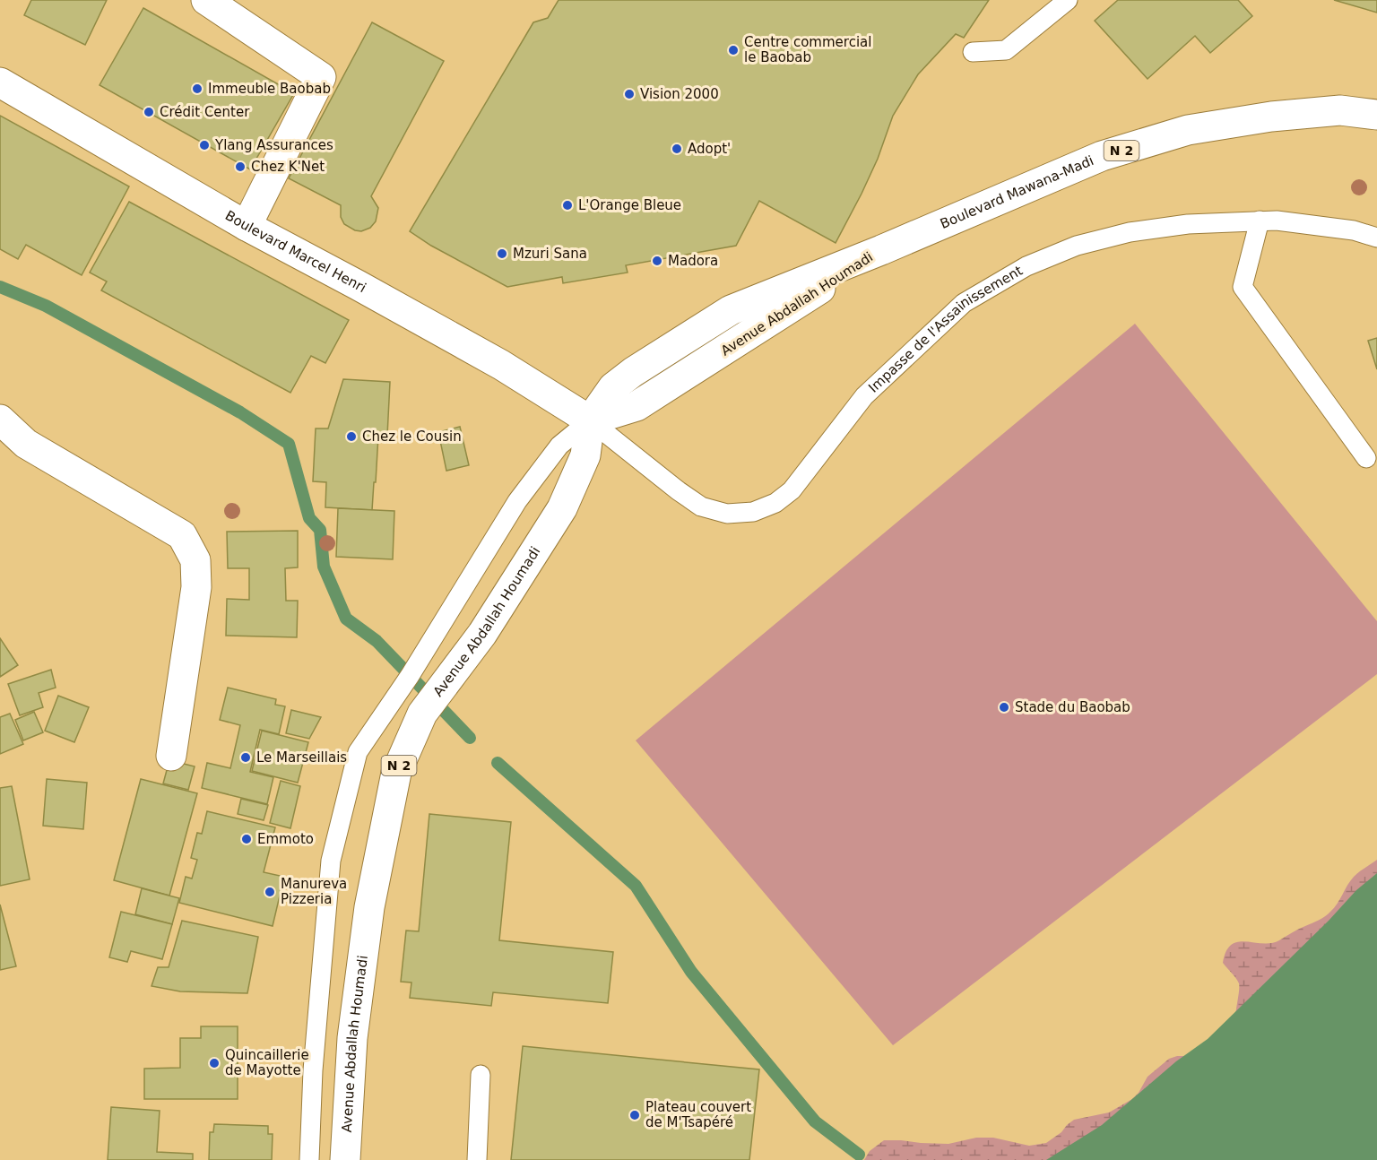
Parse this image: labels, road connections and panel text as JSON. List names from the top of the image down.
{
  "streets": {
    "main road": [
      "N 2",
      "Boulevard Mawana-Madi",
      "Boulevard Marcel Henri",
      "Avenue Abdallah Houmadi"
    ],
    "lane": ["Impasse de l'Assainissement"]
  },
  "crossings": [
    ["Boulevard Mawana-Madi", "Boulevard Marcel Henri"],
    ["Boulevard Mawana-Madi", "Avenue Abdallah Houmadi"],
    ["Boulevard Mawana-Madi", "Impasse de l'Assainissement"],
    ["Boulevard Marcel Henri", "Avenue Abdallah Houmadi"],
    ["Boulevard Marcel Henri", "Impasse de l'Assainissement"],
    ["Avenue Abdallah Houmadi", "Impasse de l'Assainissement"]
  ],
  "places": [
    "Centre commercial le Baobab",
    "Immeuble Baobab",
    "Vision 2000",
    "Crédit Center",
    "Ylang Assurances",
    "Adopt'",
    "Chez K'Net",
    "L'Orange Bleue",
    "Mzuri Sana",
    "Madora",
    "Chez le Cousin",
    "Stade du Baobab",
    "Le Marseillais",
    "Emmoto",
    "Manureva Pizzeria",
    "Quincaillerie de Mayotte",
    "Plateau couvert de M'Tsapéré"
  ]
}
